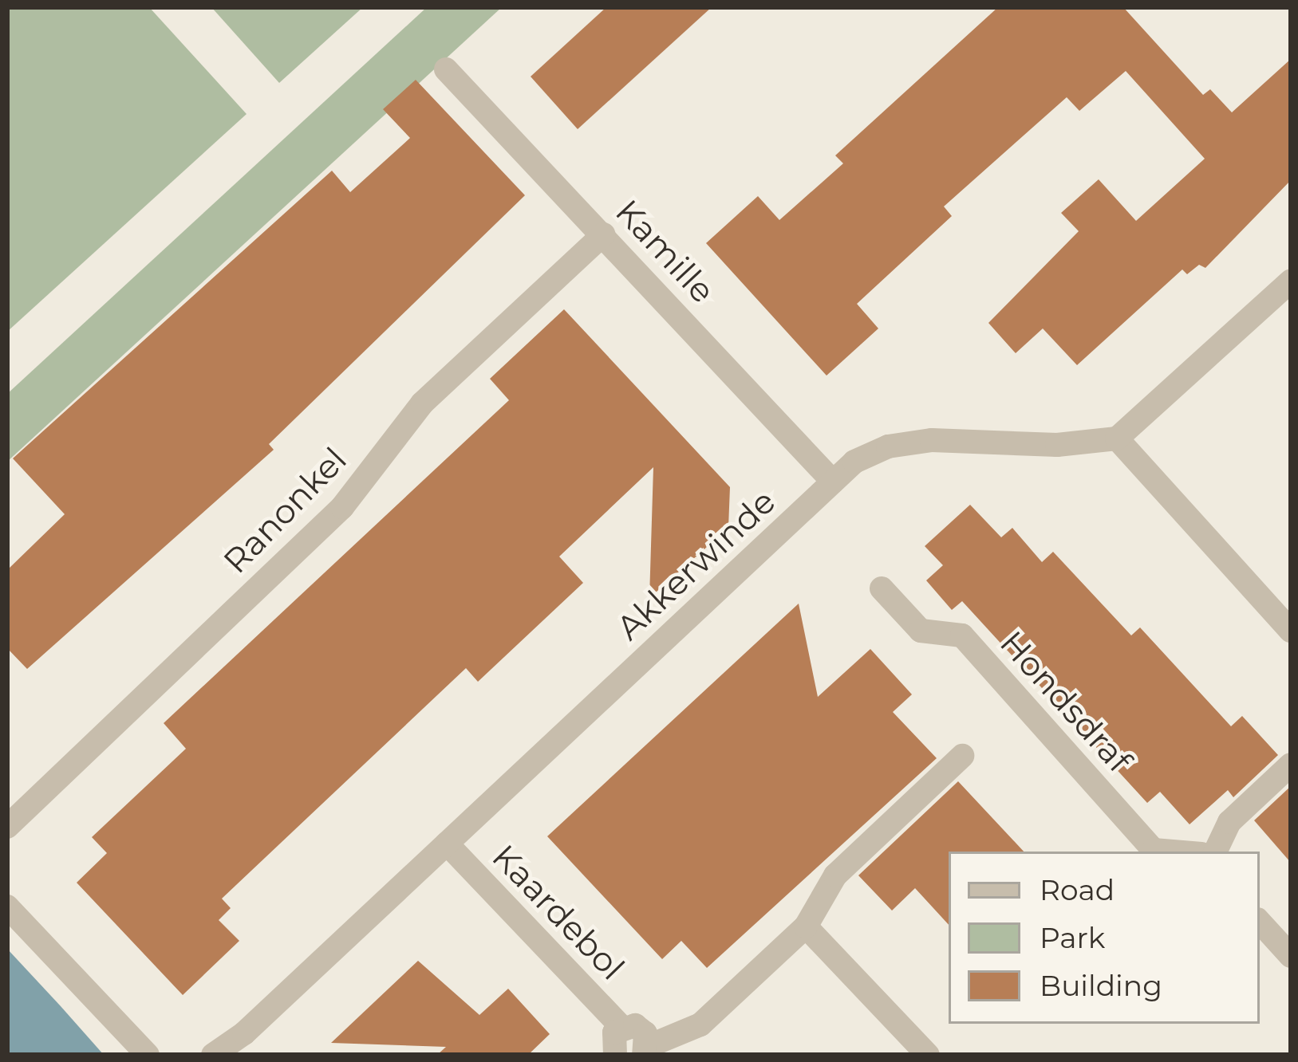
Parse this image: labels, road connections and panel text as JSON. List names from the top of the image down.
{
  "streets": {
    "street": [
      "Kamille",
      "Ranonkel",
      "Akkerwinde",
      "Hondsdraf",
      "Kaardebol"
    ]
  },
  "crossings": [
    ["Kamille", "Ranonkel"],
    ["Kamille", "Akkerwinde"],
    ["Akkerwinde", "Kaardebol"]
  ],
  "legend": ["Road", "Park", "Building"]
}
